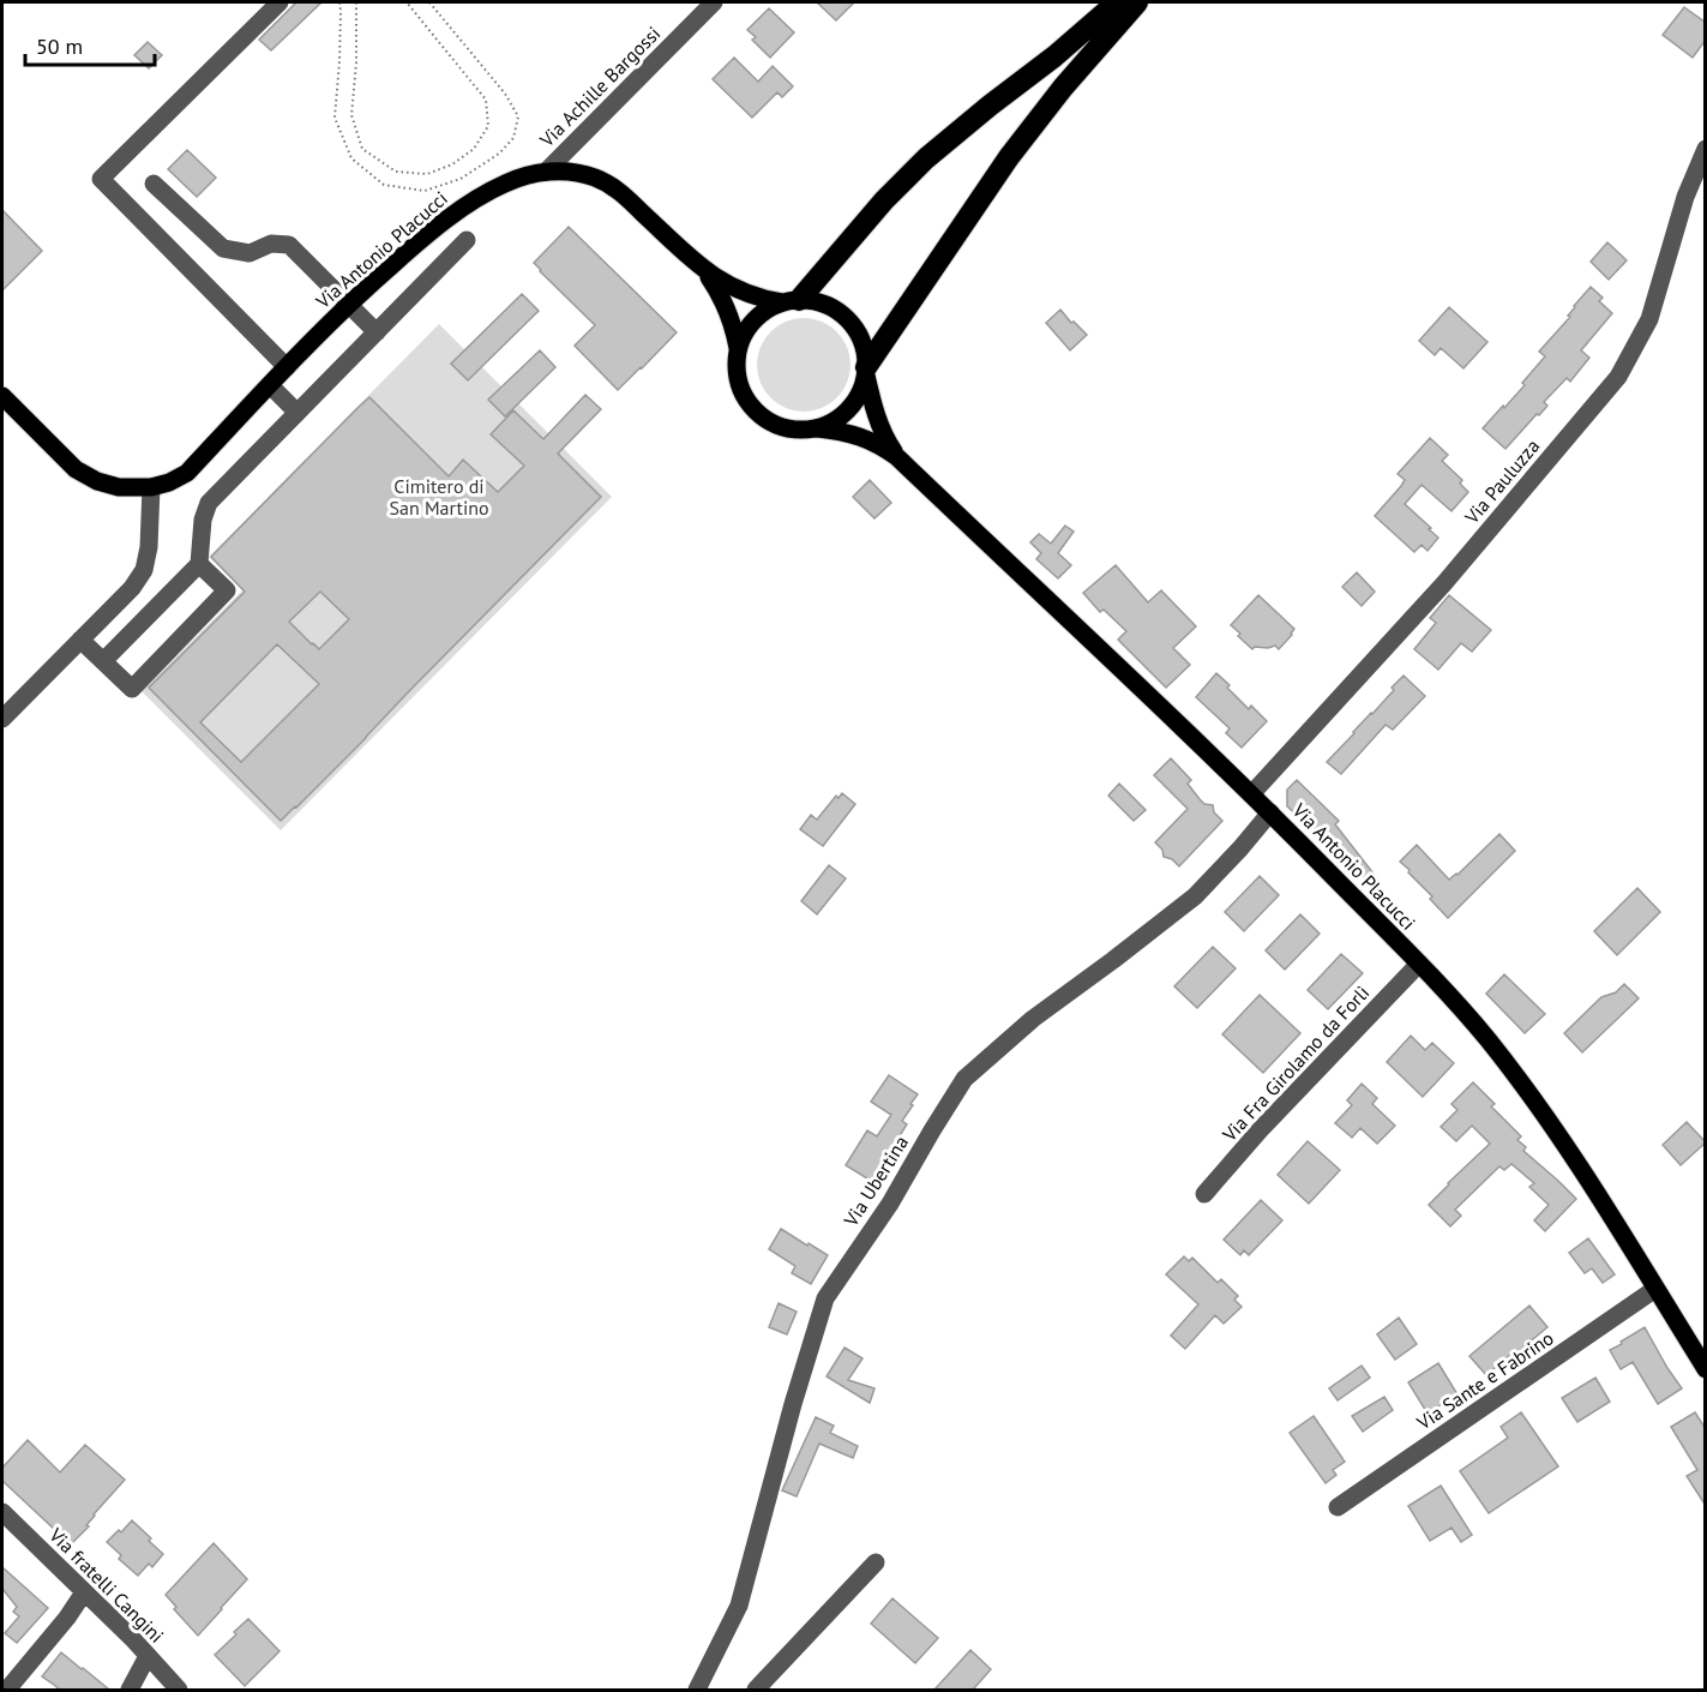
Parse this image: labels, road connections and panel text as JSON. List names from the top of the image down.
{
  "streets": {
    "main road": ["Via Antonio Placucci"],
    "street": [
      "Via Achille Bargossi",
      "Via Pauluzza",
      "Via Fra Girolamo da Forlì",
      "Via Ubertina",
      "Via Sante e Fabrino",
      "Via fratelli Cangini"
    ]
  },
  "crossings": [
    ["Via Achille Bargossi", "Via Antonio Placucci"],
    ["Via Antonio Placucci", "Via Pauluzza"],
    ["Via Antonio Placucci", "Via Fra Girolamo da Forlì"],
    ["Via Antonio Placucci", "Via Ubertina"],
    ["Via Antonio Placucci", "Via Sante e Fabrino"]
  ],
  "parks": ["Cimitero di San Martino"],
  "scale_bar": "50 m"
}
